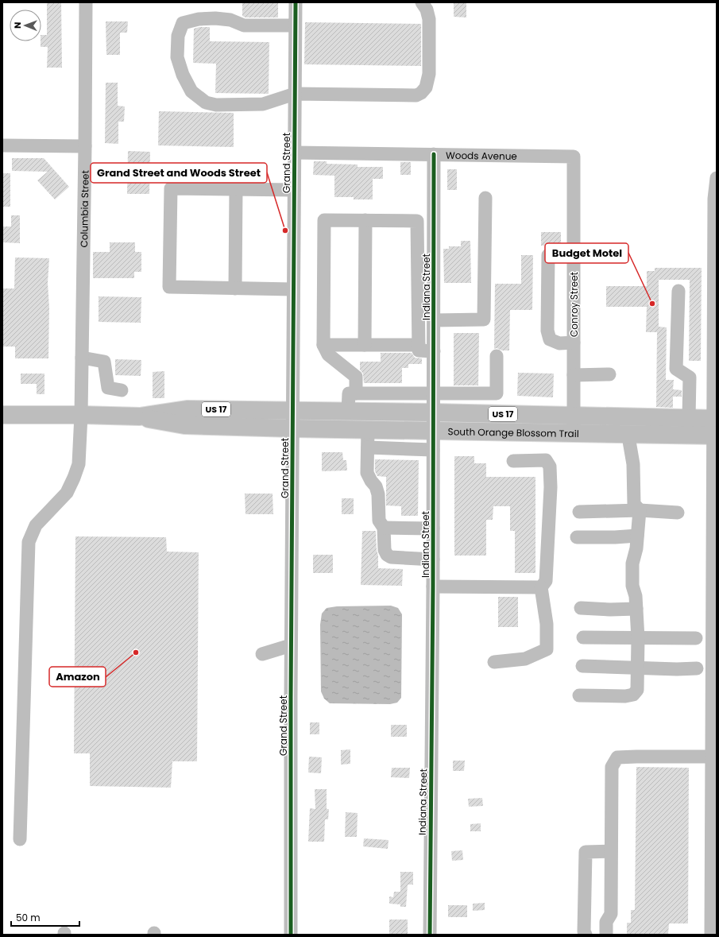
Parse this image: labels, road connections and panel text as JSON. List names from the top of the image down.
{
  "streets": {
    "main road": ["US 17", "South Orange Blossom Trail"],
    "street": [
      "Woods Avenue",
      "Grand Street",
      "Columbia Street",
      "Indiana Street",
      "Conroy Street"
    ]
  },
  "crossings": [
    ["Woods Avenue", "Grand Street"],
    ["Woods Avenue", "Indiana Street"],
    ["Woods Avenue", "Conroy Street"],
    ["Grand Street", "South Orange Blossom Trail"],
    ["Columbia Street", "South Orange Blossom Trail"],
    ["Indiana Street", "South Orange Blossom Trail"],
    ["Conroy Street", "South Orange Blossom Trail"]
  ],
  "places": ["Grand Street and Woods Street", "Budget Motel", "Amazon"],
  "scale_bar": "50 m",
  "north": "left"
}
